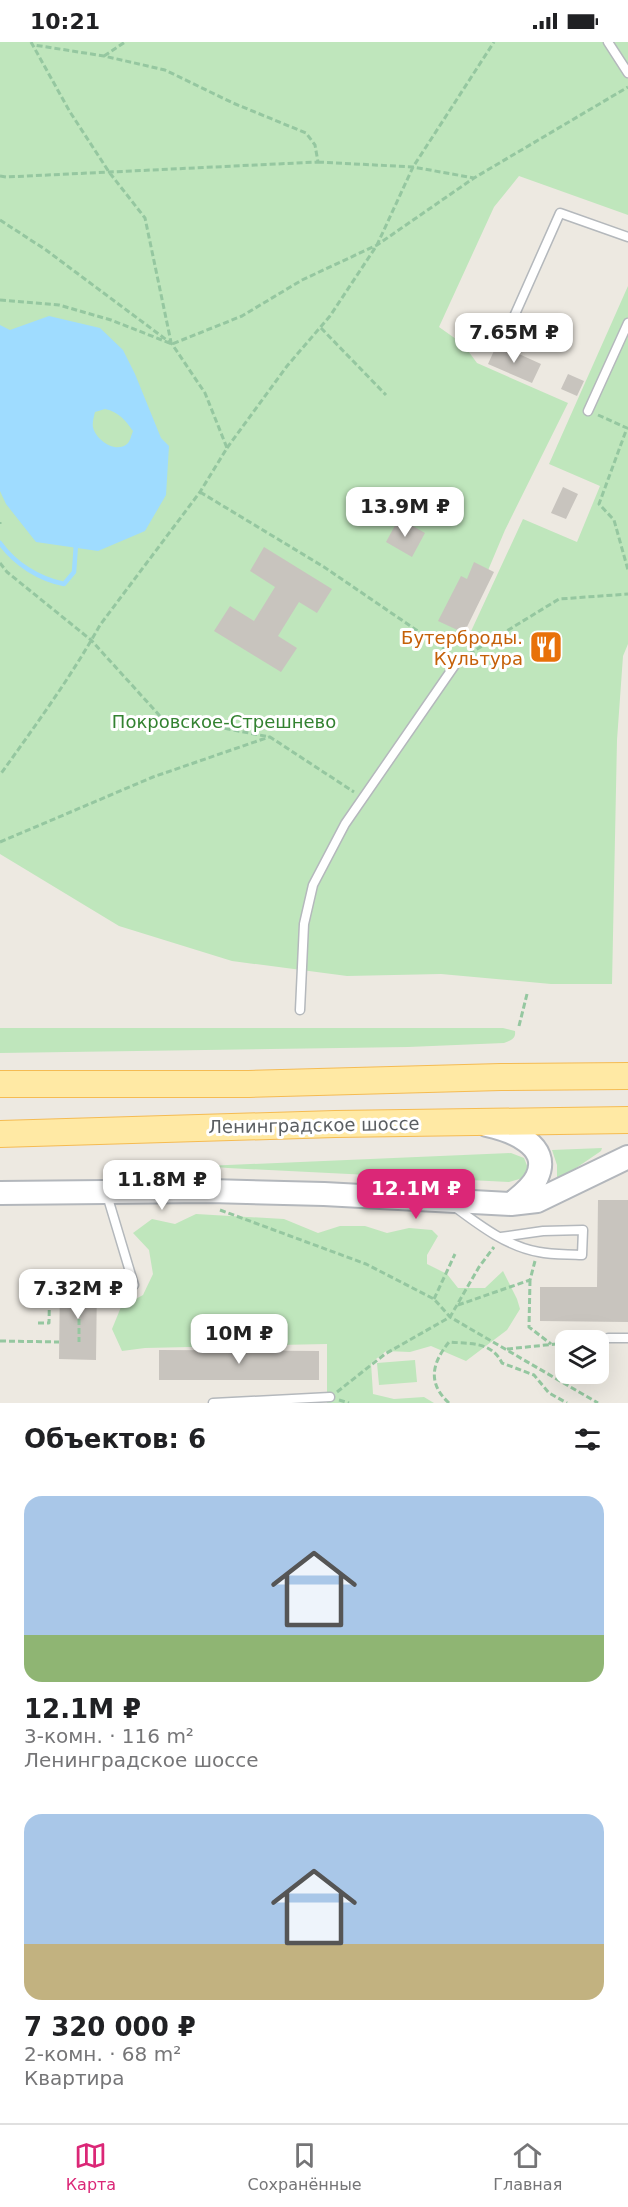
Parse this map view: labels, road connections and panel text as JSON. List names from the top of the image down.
{
  "streets": {
    "main road": ["Ленинградское шоссе"]
  },
  "parks": ["Покровское-Стрешнево"],
  "places": {
    "restaurant": ["Бутерброды. Культура"]
  },
  "page": {
    "status": "10:21",
    "price": [
      "7.65M ₽",
      "13.9M ₽",
      "11.8M ₽",
      "12.1M ₽",
      "7.32M ₽",
      "10M ₽"
    ],
    "heading": "Объектов: 6",
    "list": [
      {
        "name": "12.1M ₽",
        "note": "3-комн. · 116 m² · Ленинградское шоссе"
      },
      {
        "name": "7 320 000 ₽",
        "note": "2-комн. · 68 m² · Квартира"
      }
    ],
    "tabs": ["Карта", "Сохранённые", "Главная"]
  }
}
